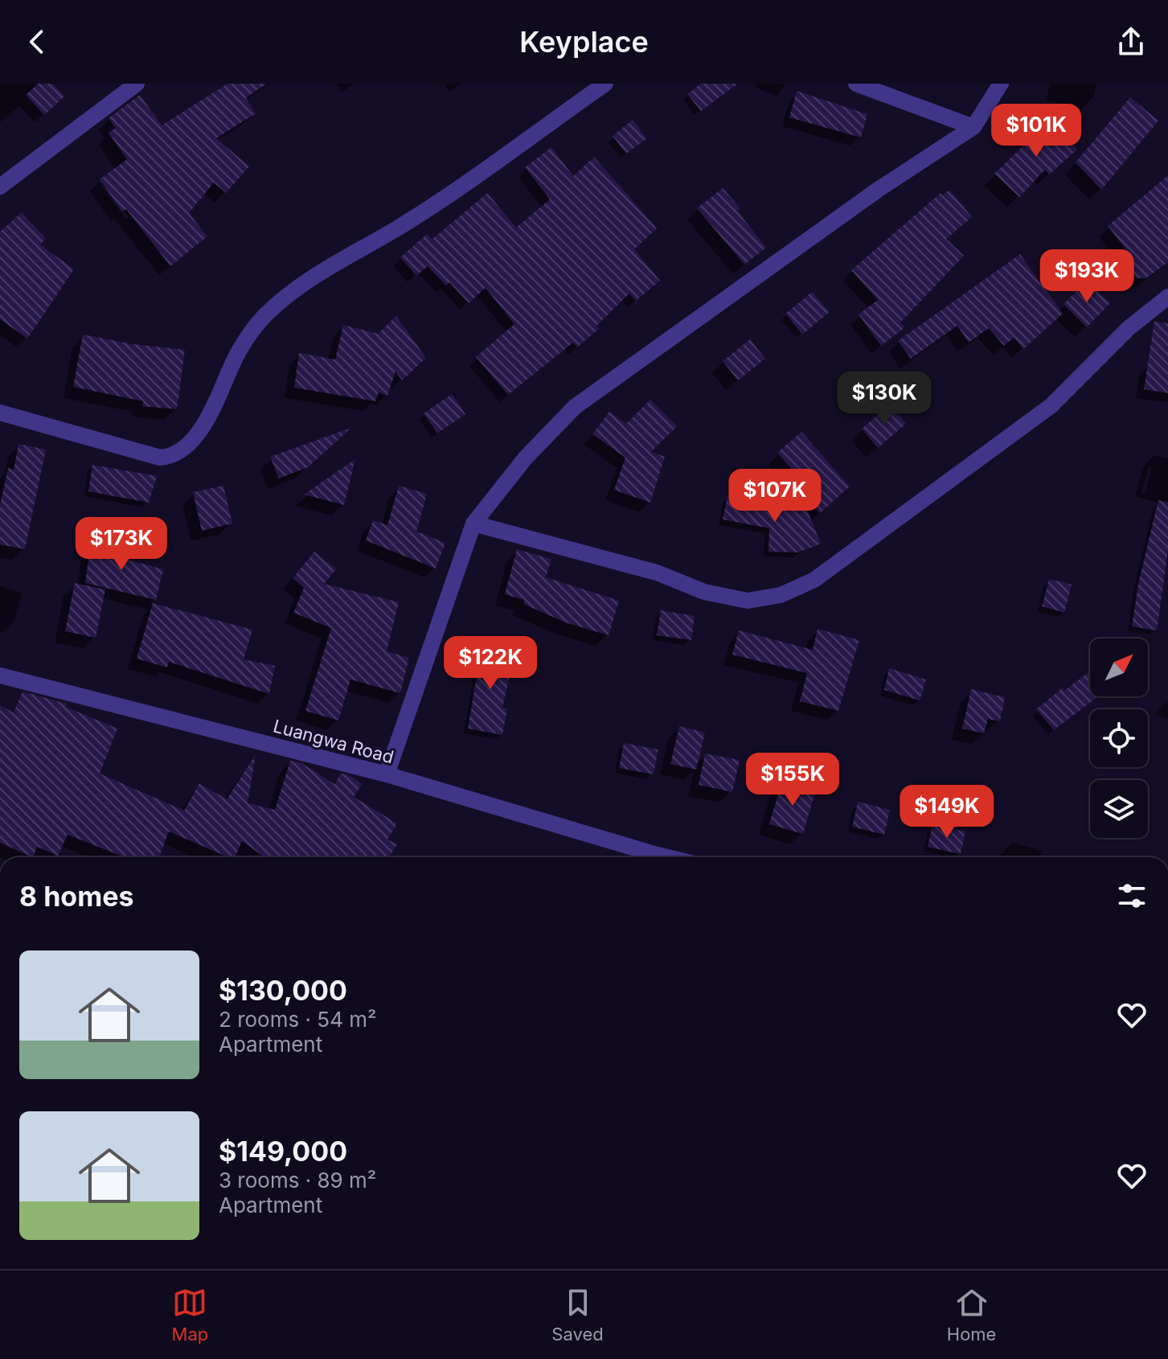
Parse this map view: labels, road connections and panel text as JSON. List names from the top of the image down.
{
  "streets": {
    "street": ["Luangwa Road"]
  },
  "north": "top right",
  "page": {
    "header": "Keyplace",
    "price": [
      "$101K",
      "$193K",
      "$130K",
      "$107K",
      "$173K",
      "$122K",
      "$155K",
      "$149K"
    ],
    "heading": "8 homes",
    "list": [
      {
        "name": "$130,000",
        "note": "2 rooms · 54 m² · Apartment"
      },
      {
        "name": "$149,000",
        "note": "3 rooms · 89 m² · Apartment"
      }
    ],
    "tabs": ["Map", "Saved", "Home"]
  }
}
